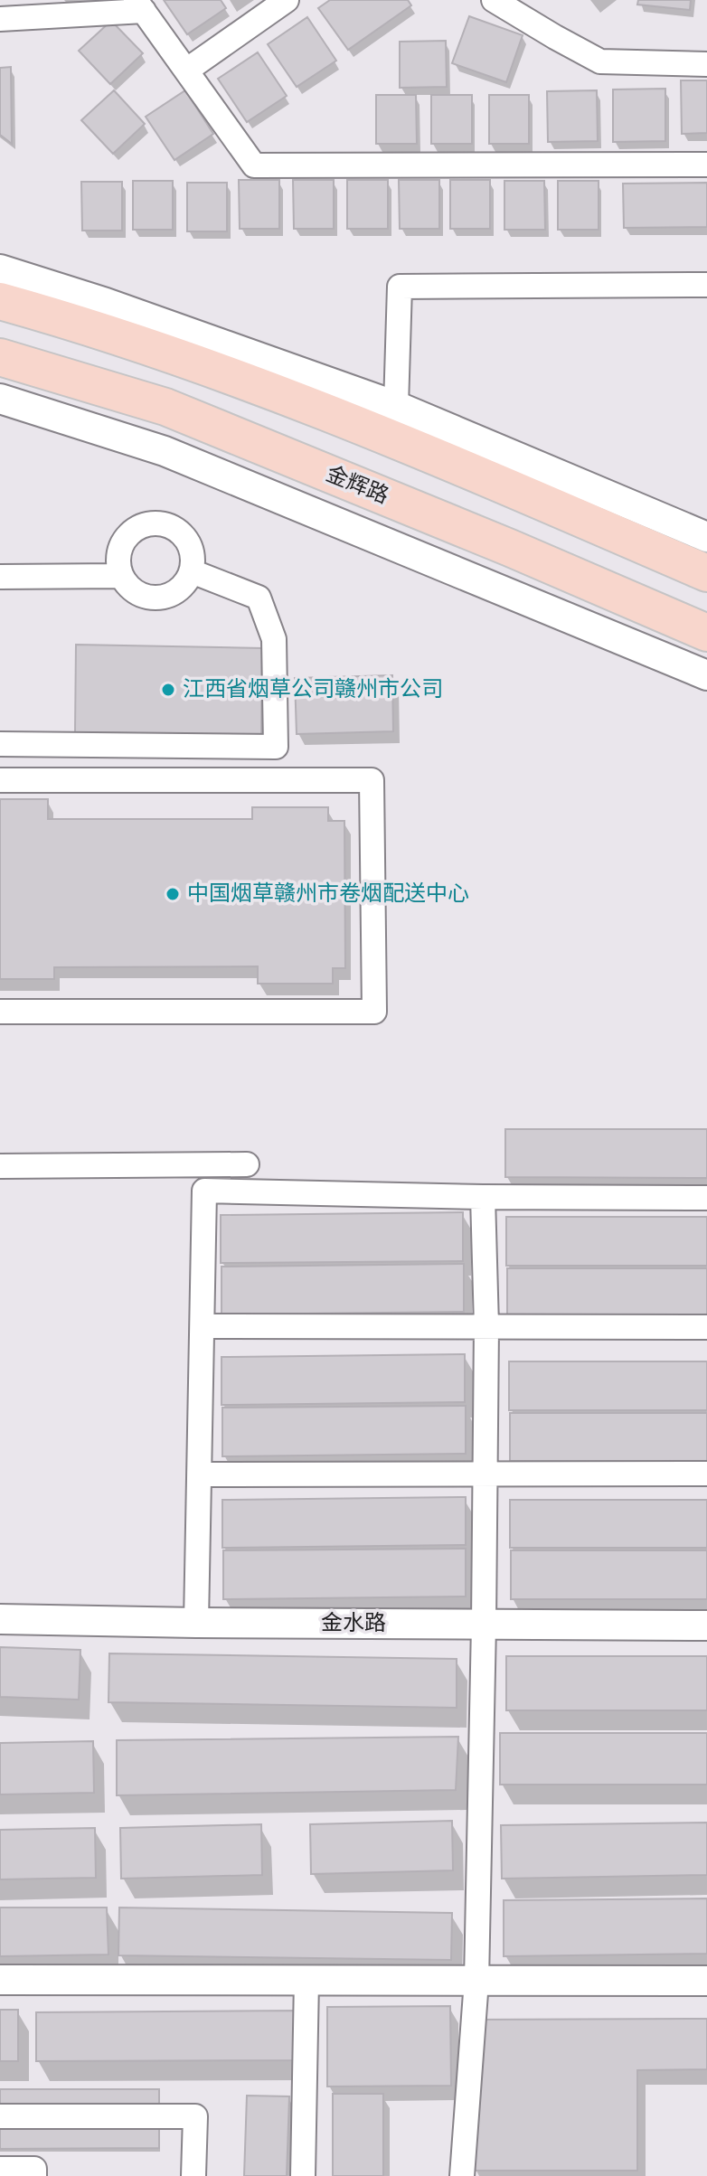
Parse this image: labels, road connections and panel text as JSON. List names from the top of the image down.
{
  "streets": {
    "main road": ["金辉路"],
    "street": ["金水路"]
  },
  "places": ["江西省烟草公司赣州市公司", "中国烟草赣州市卷烟配送中心"]
}
